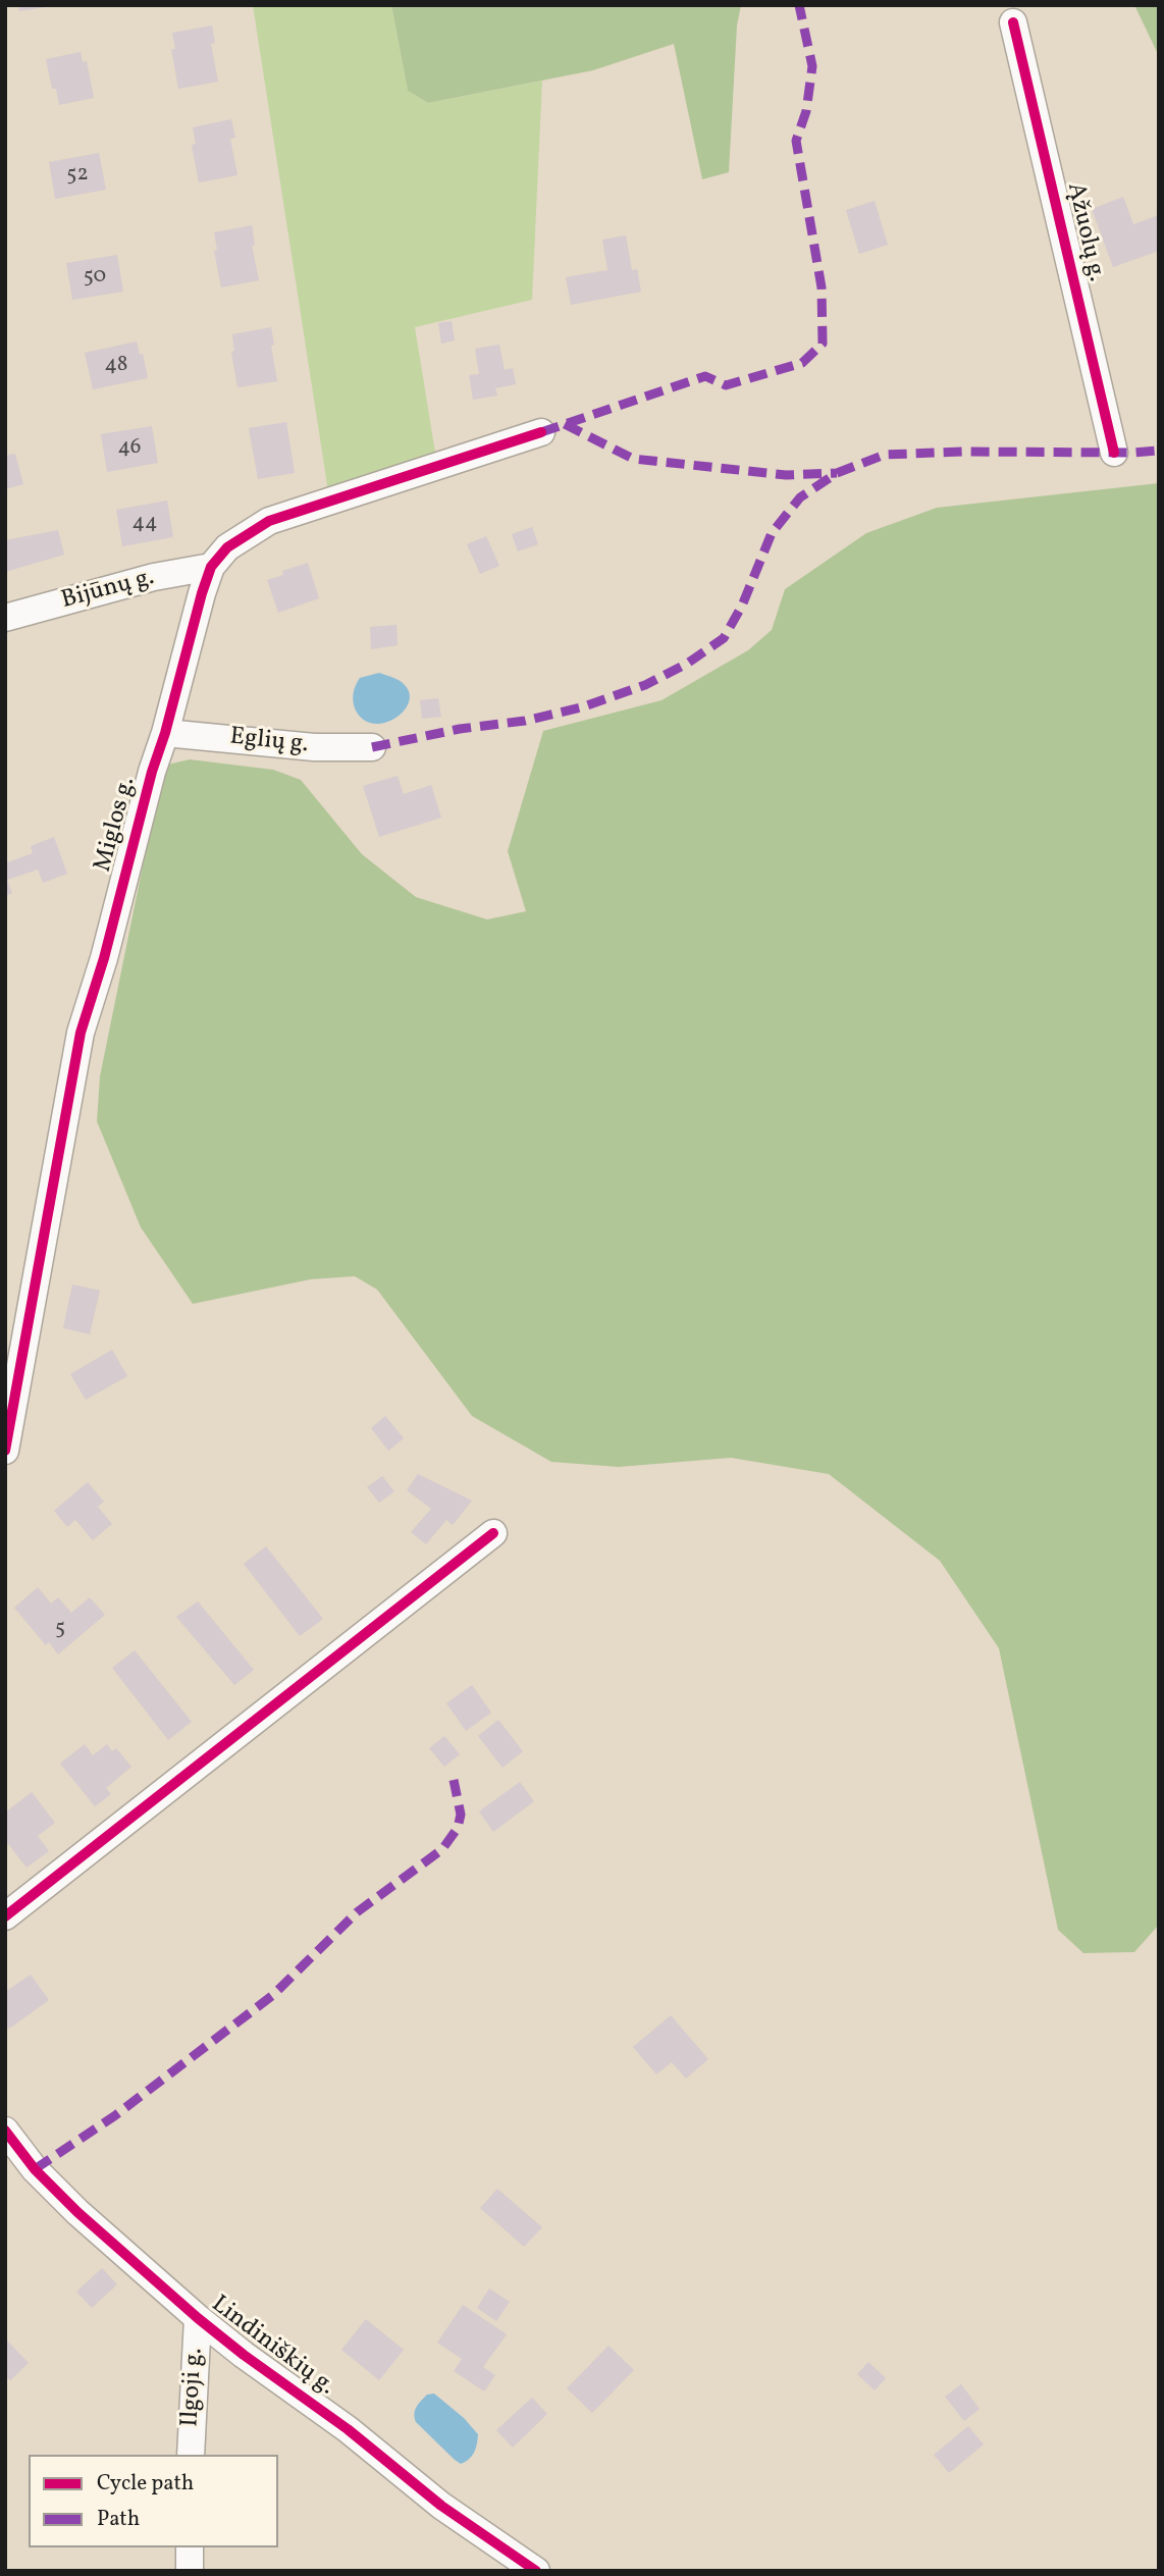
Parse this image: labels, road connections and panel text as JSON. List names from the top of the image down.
{
  "streets": {
    "street": [
      "Ąžuolų g.",
      "Bijūnų g.",
      "Eglių g.",
      "Miglos g.",
      "Lindiniškių g.",
      "Ilgoji g."
    ]
  },
  "crossings": [
    ["Bijūnų g.", "Miglos g."],
    ["Eglių g.", "Miglos g."],
    ["Lindiniškių g.", "Ilgoji g."]
  ],
  "house_numbers": [
    "52",
    "50",
    "48",
    "46",
    "44",
    "5"
  ],
  "legend": ["Cycle path", "Path"]
}
